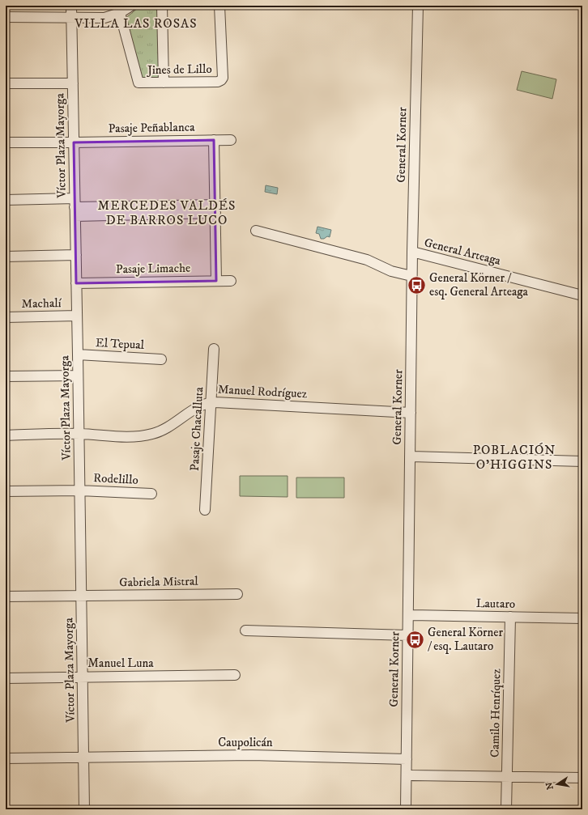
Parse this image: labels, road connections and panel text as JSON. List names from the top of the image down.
{
  "streets": {
    "street": [
      "Jines de Lillo",
      "Pasaje Peñablanca",
      "General Korner",
      "Víctor Plaza Mayorga",
      "General Arteaga",
      "Pasaje Limache",
      "Machalí",
      "El Tepual",
      "Manuel Rodríguez",
      "Pasaje Chacalluta",
      "Rodelillo",
      "Gabriela Mistral",
      "Lautaro",
      "Manuel Luna",
      "Camilo Henríquez",
      "Caupolicán"
    ]
  },
  "crossings": [
    ["Pasaje Peñablanca", "Víctor Plaza Mayorga"],
    ["General Korner", "General Arteaga"],
    ["General Korner", "Manuel Rodríguez"],
    ["General Korner", "Lautaro"],
    ["General Korner", "Caupolicán"],
    ["Víctor Plaza Mayorga", "Pasaje Limache"],
    ["Víctor Plaza Mayorga", "Machalí"],
    ["Víctor Plaza Mayorga", "El Tepual"],
    ["Víctor Plaza Mayorga", "Manuel Rodríguez"],
    ["Víctor Plaza Mayorga", "Rodelillo"],
    ["Víctor Plaza Mayorga", "Gabriela Mistral"],
    ["Víctor Plaza Mayorga", "Manuel Luna"],
    ["Víctor Plaza Mayorga", "Caupolicán"],
    ["Manuel Rodríguez", "Pasaje Chacalluta"],
    ["Lautaro", "Camilo Henríquez"]
  ],
  "districts": ["VILLA LAS ROSAS", "MERCEDES VALDÉS DE BARROS LUCO", "POBLACIÓN O'HIGGINS"],
  "places": {
    "bus stop": ["General Körner / esq. General Arteaga", "General Körner / esq. Lautaro"]
  },
  "north": "left"
}
